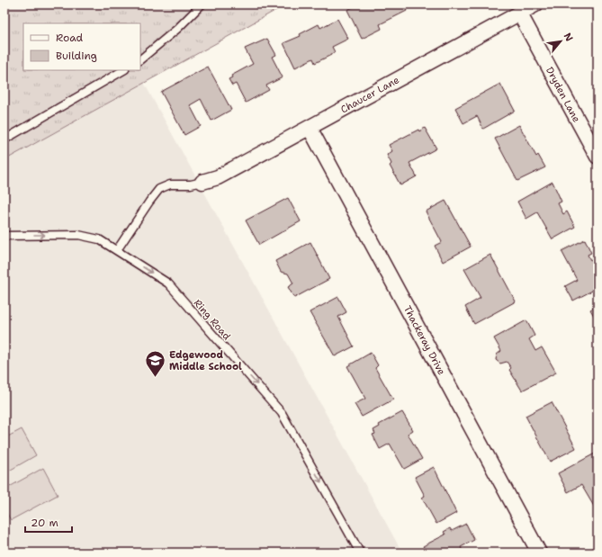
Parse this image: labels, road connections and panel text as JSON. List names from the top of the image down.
{
  "streets": {
    "street": ["Chaucer Lane", "Dryden Lane", "Thackeray Drive"],
    "lane": ["Ring Road"]
  },
  "crossings": [
    ["Chaucer Lane", "Dryden Lane"],
    ["Chaucer Lane", "Thackeray Drive"]
  ],
  "one_way": ["Ring Road"],
  "places": {
    "school or university": ["Edgewood Middle School"]
  },
  "legend": ["Road", "Building"],
  "scale_bar": "20 m",
  "north": "top right"
}
